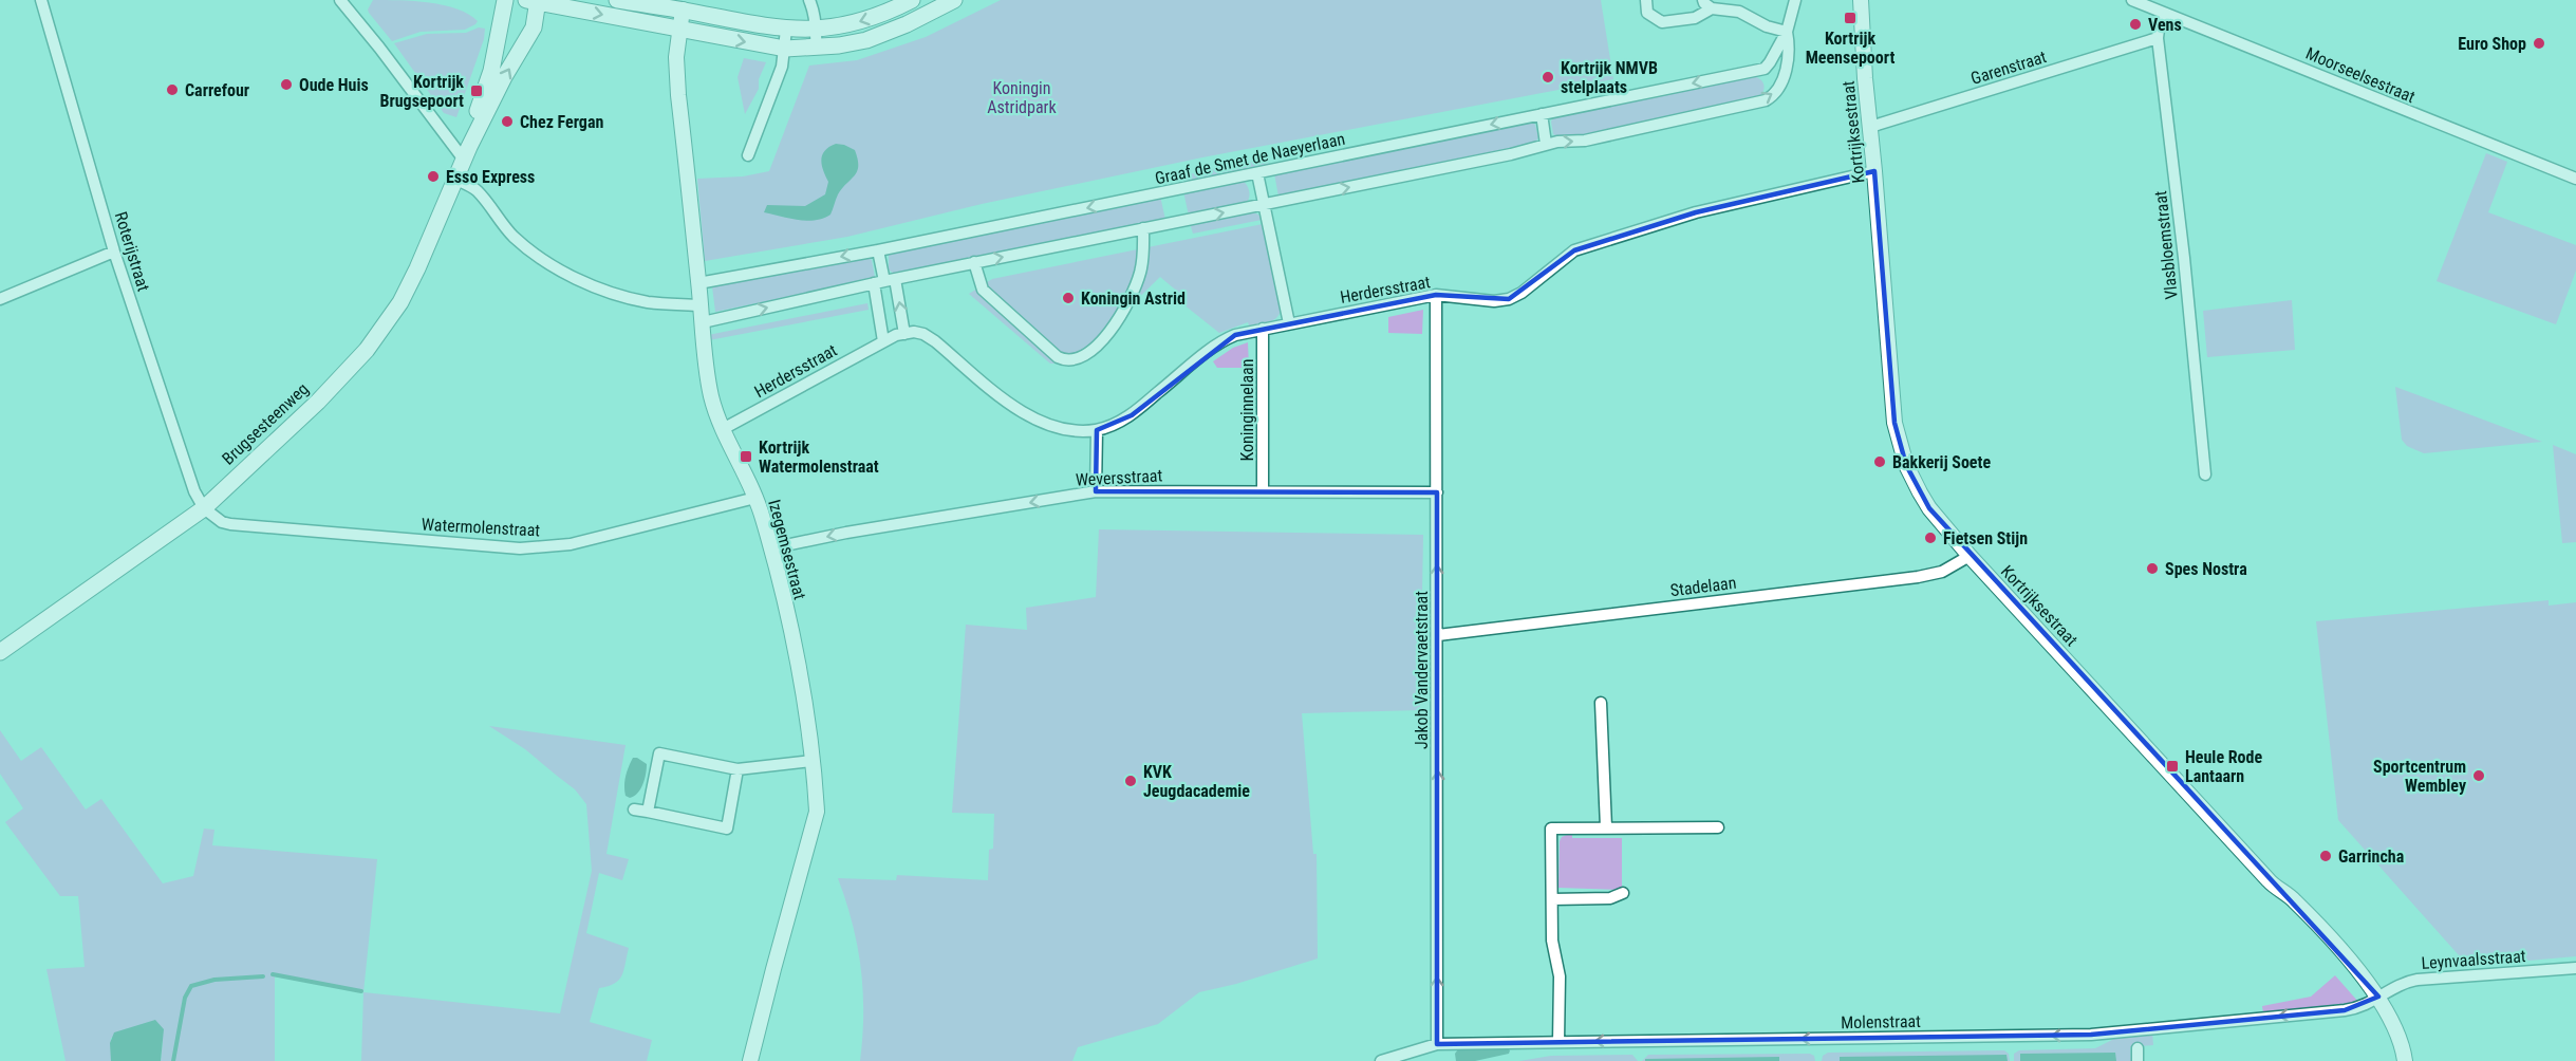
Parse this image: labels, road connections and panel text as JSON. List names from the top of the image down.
{
  "streets": {
    "main road": ["Brugsesteenweg"],
    "street": [
      "Garenstraat",
      "Moorseelsestraat",
      "Kortrijksestraat",
      "Graaf de Smet de Naeyerlaan",
      "Vlasbloemstraat",
      "Roterijstraat",
      "Herdersstraat",
      "Koninginnelaan",
      "Weversstraat",
      "Watermolenstraat",
      "Izegemsestraat",
      "Stadelaan",
      "Jakob Vandervaetstraat",
      "Leynvaalsstraat",
      "Molenstraat"
    ]
  },
  "crossings": [
    ["Garenstraat", "Kortrijksestraat"],
    ["Garenstraat", "Vlasbloemstraat"],
    ["Moorseelsestraat", "Vlasbloemstraat"],
    ["Kortrijksestraat", "Herdersstraat"],
    ["Kortrijksestraat", "Stadelaan"],
    ["Kortrijksestraat", "Leynvaalsstraat"],
    ["Kortrijksestraat", "Molenstraat"],
    ["Graaf de Smet de Naeyerlaan", "Izegemsestraat"],
    ["Roterijstraat", "Brugsesteenweg"],
    ["Roterijstraat", "Watermolenstraat"],
    ["Herdersstraat", "Koninginnelaan"],
    ["Herdersstraat", "Izegemsestraat"],
    ["Herdersstraat", "Jakob Vandervaetstraat"],
    ["Koninginnelaan", "Weversstraat"],
    ["Brugsesteenweg", "Watermolenstraat"],
    ["Weversstraat", "Izegemsestraat"],
    ["Weversstraat", "Jakob Vandervaetstraat"],
    ["Watermolenstraat", "Izegemsestraat"],
    ["Stadelaan", "Jakob Vandervaetstraat"],
    ["Jakob Vandervaetstraat", "Molenstraat"],
    ["Leynvaalsstraat", "Molenstraat"]
  ],
  "one_way": ["Weversstraat", "Jakob Vandervaetstraat", "Molenstraat"],
  "parks": ["Koningin Astridpark"],
  "places": {
    "transit": [
      "Kortrijk Meensepoort",
      "Kortrijk Brugsepoort",
      "Kortrijk Watermolenstraat",
      "Heule Rode Lantaarn"
    ],
    "other": [
      "Vens",
      "Euro Shop",
      "Kortrijk NMVB stelplaats",
      "Oude Huis",
      "Carrefour",
      "Chez Fergan",
      "Esso Express",
      "Koningin Astrid",
      "Bakkerij Soete",
      "Fietsen Stijn",
      "Spes Nostra",
      "Sportcentrum Wembley",
      "KVK Jeugdacademie",
      "Garrincha"
    ]
  }
}
